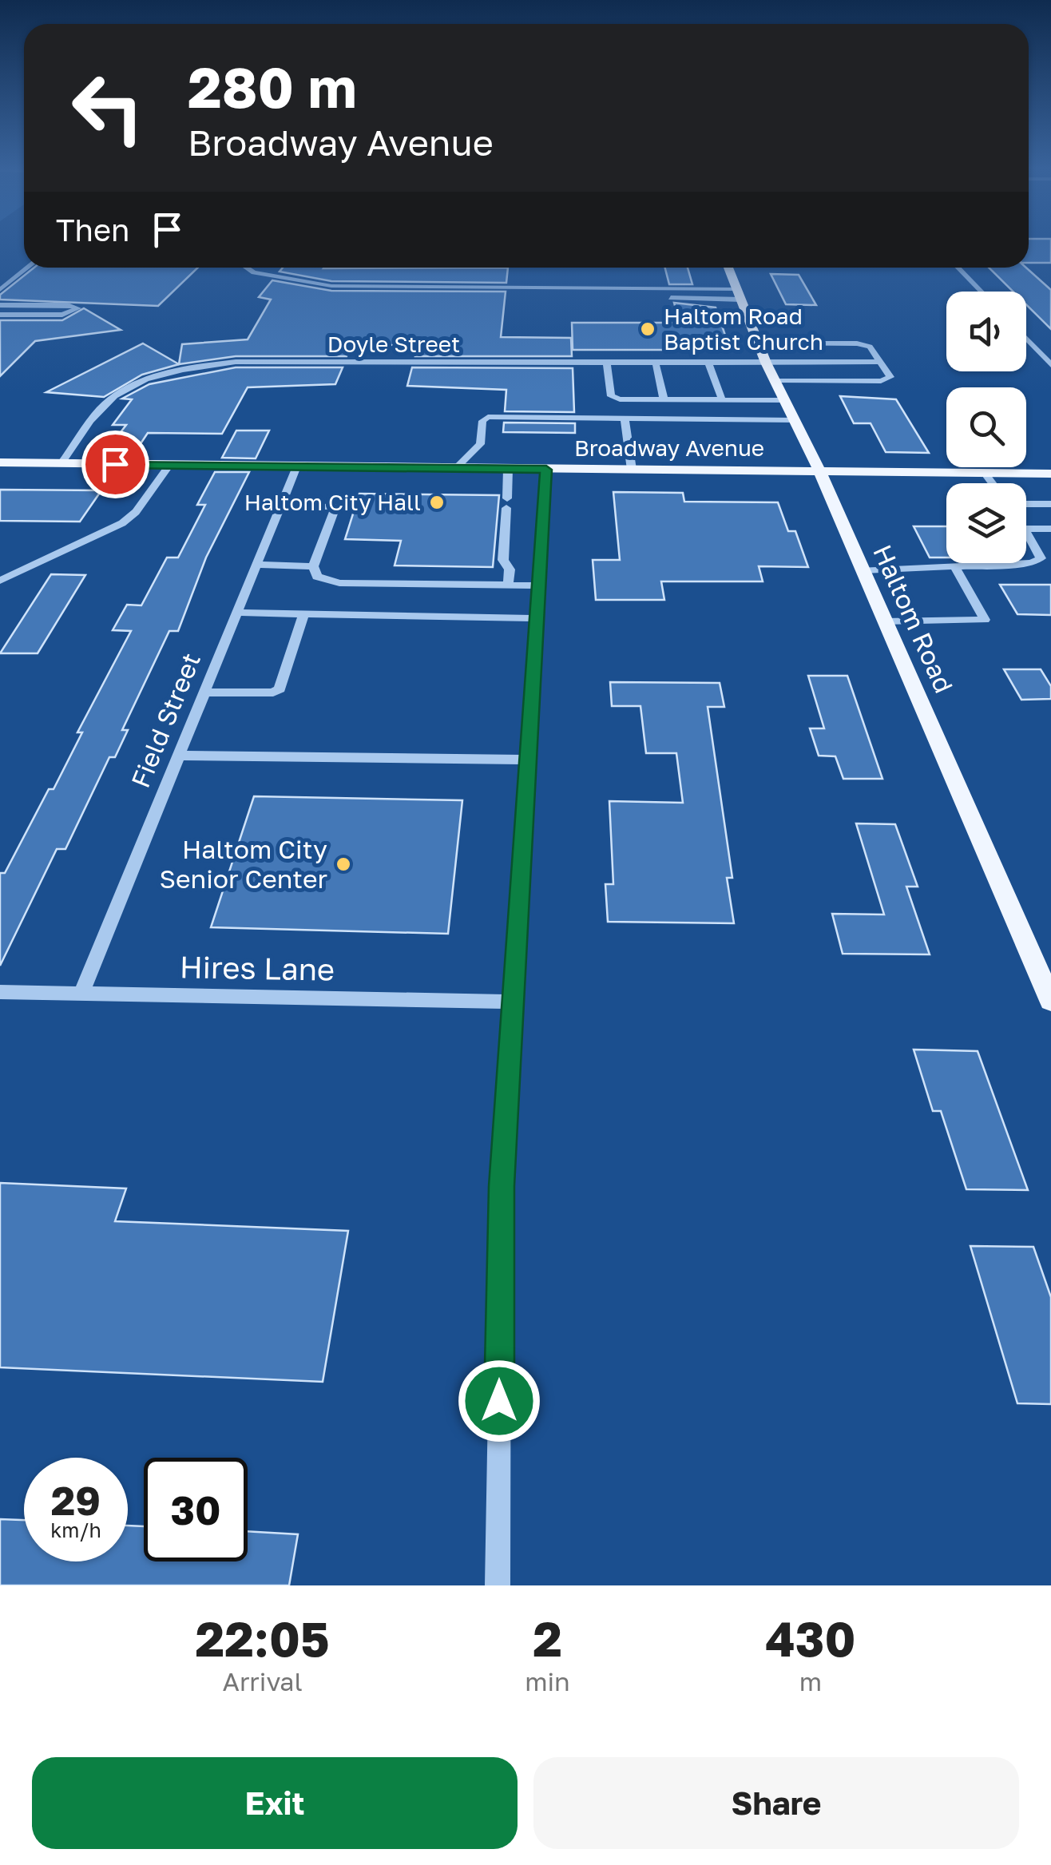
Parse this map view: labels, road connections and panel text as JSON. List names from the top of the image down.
{
  "streets": {
    "main road": ["Broadway Avenue", "Haltom Road"],
    "street": ["Doyle Street", "Field Street", "Hires Lane"]
  },
  "crossings": [
    ["Doyle Street", "Broadway Avenue"],
    ["Doyle Street", "Haltom Road"],
    ["Broadway Avenue", "Haltom Road"],
    ["Broadway Avenue", "Field Street"],
    ["Field Street", "Hires Lane"]
  ],
  "places": ["Haltom Road Baptist Church", "Haltom City Hall", "Haltom City Senior Center"],
  "page": {
    "turn": ["280 m", "Broadway Avenue"],
    "then": "Then",
    "speed": "29 km/h",
    "limit": "30",
    "eta": [
      "22:05",
      "Arrival",
      "2",
      "min",
      "430",
      "m"
    ],
    "buttons": ["Exit", "Share"]
  }
}
